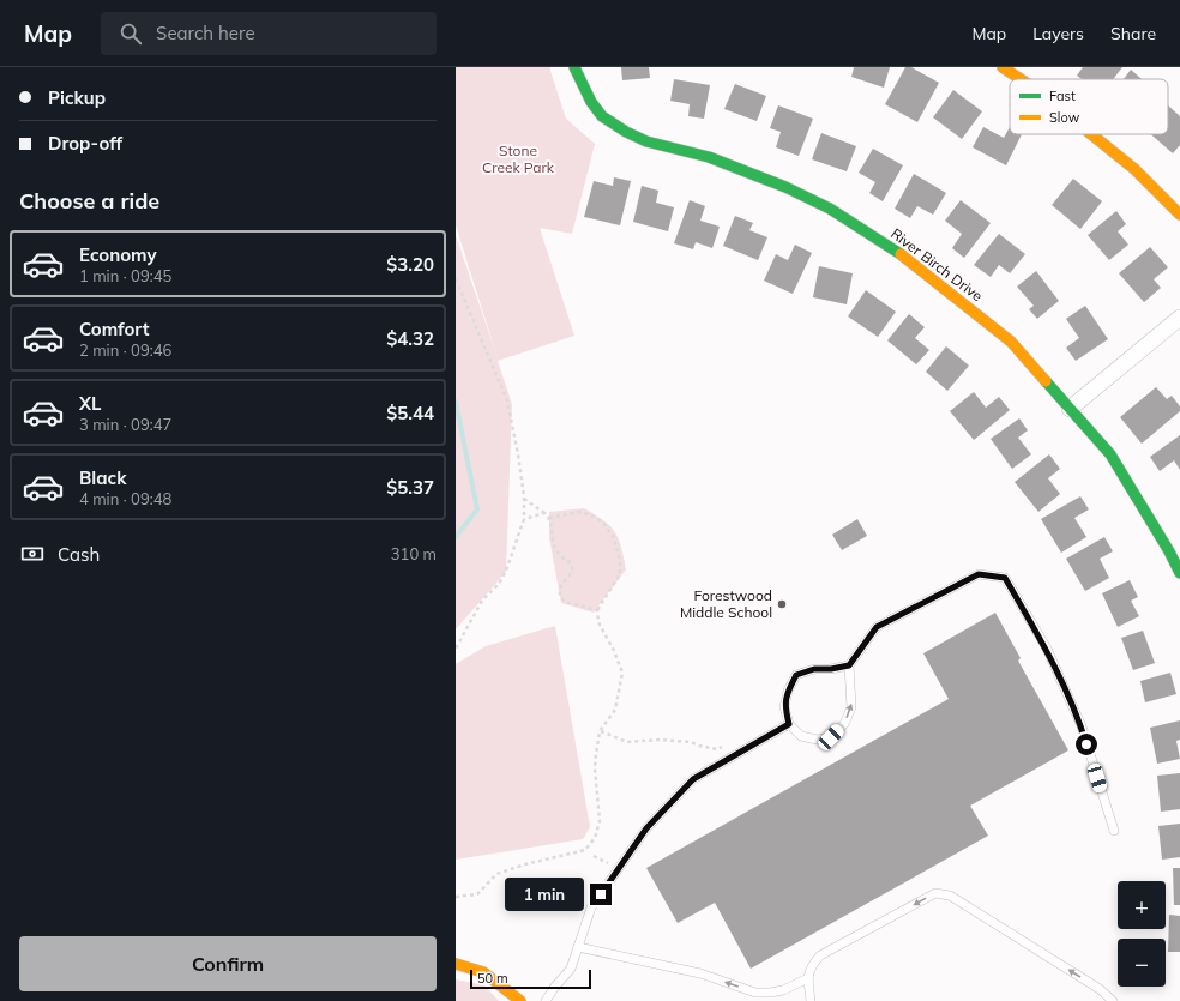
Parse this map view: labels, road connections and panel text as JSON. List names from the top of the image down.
{
  "streets": {
    "street": ["River Birch Drive"]
  },
  "parks": ["Stone Creek Park"],
  "places": ["Forestwood Middle School"],
  "legend": ["Fast", "Slow"],
  "scale_bar": "50 m",
  "page": {
    "header": "Map",
    "search": "Search here",
    "nav": ["Map", "Layers", "Share"],
    "banner": ["Pickup", "Drop-off"],
    "heading": "Choose a ride",
    "list": [
      {
        "name": "Economy",
        "note": "1 min · 09:45",
        "value": "$3.20"
      },
      {
        "name": "Comfort",
        "note": "2 min · 09:46",
        "value": "$4.32"
      },
      {
        "name": "XL",
        "note": "3 min · 09:47",
        "value": "$5.44"
      },
      {
        "name": "Black",
        "note": "4 min · 09:48",
        "value": "$5.37"
      }
    ],
    "pay": ["Cash", "310 m"],
    "bubble": "1 min",
    "map_buttons": ["+", "−"],
    "buttons": "Confirm",
    "scale": "50 m"
  }
}
